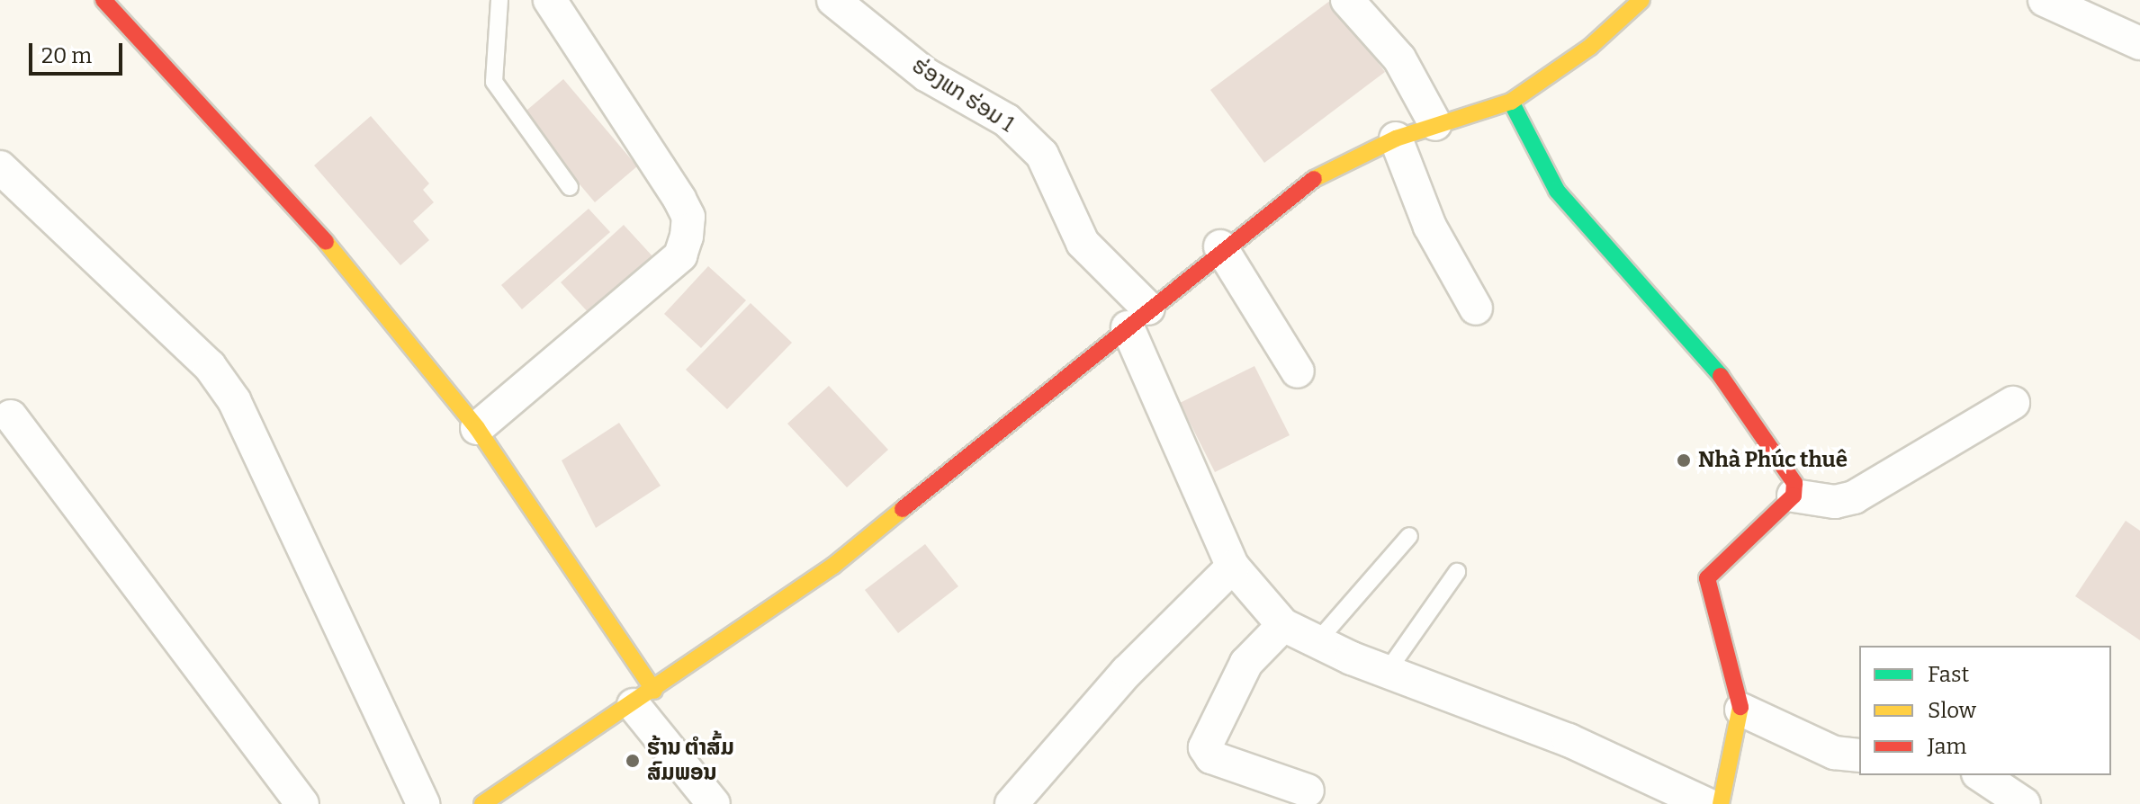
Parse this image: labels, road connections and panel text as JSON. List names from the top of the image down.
{
  "streets": {
    "street": ["ຮ່ອງແກ ຮ່ອມ 1"]
  },
  "places": ["Nhà Phúc thuê", "ຮ້ານ ຕຳສົ້ມ ສົມພອນ"],
  "legend": ["Fast", "Slow", "Jam"],
  "scale_bar": "20 m"
}
